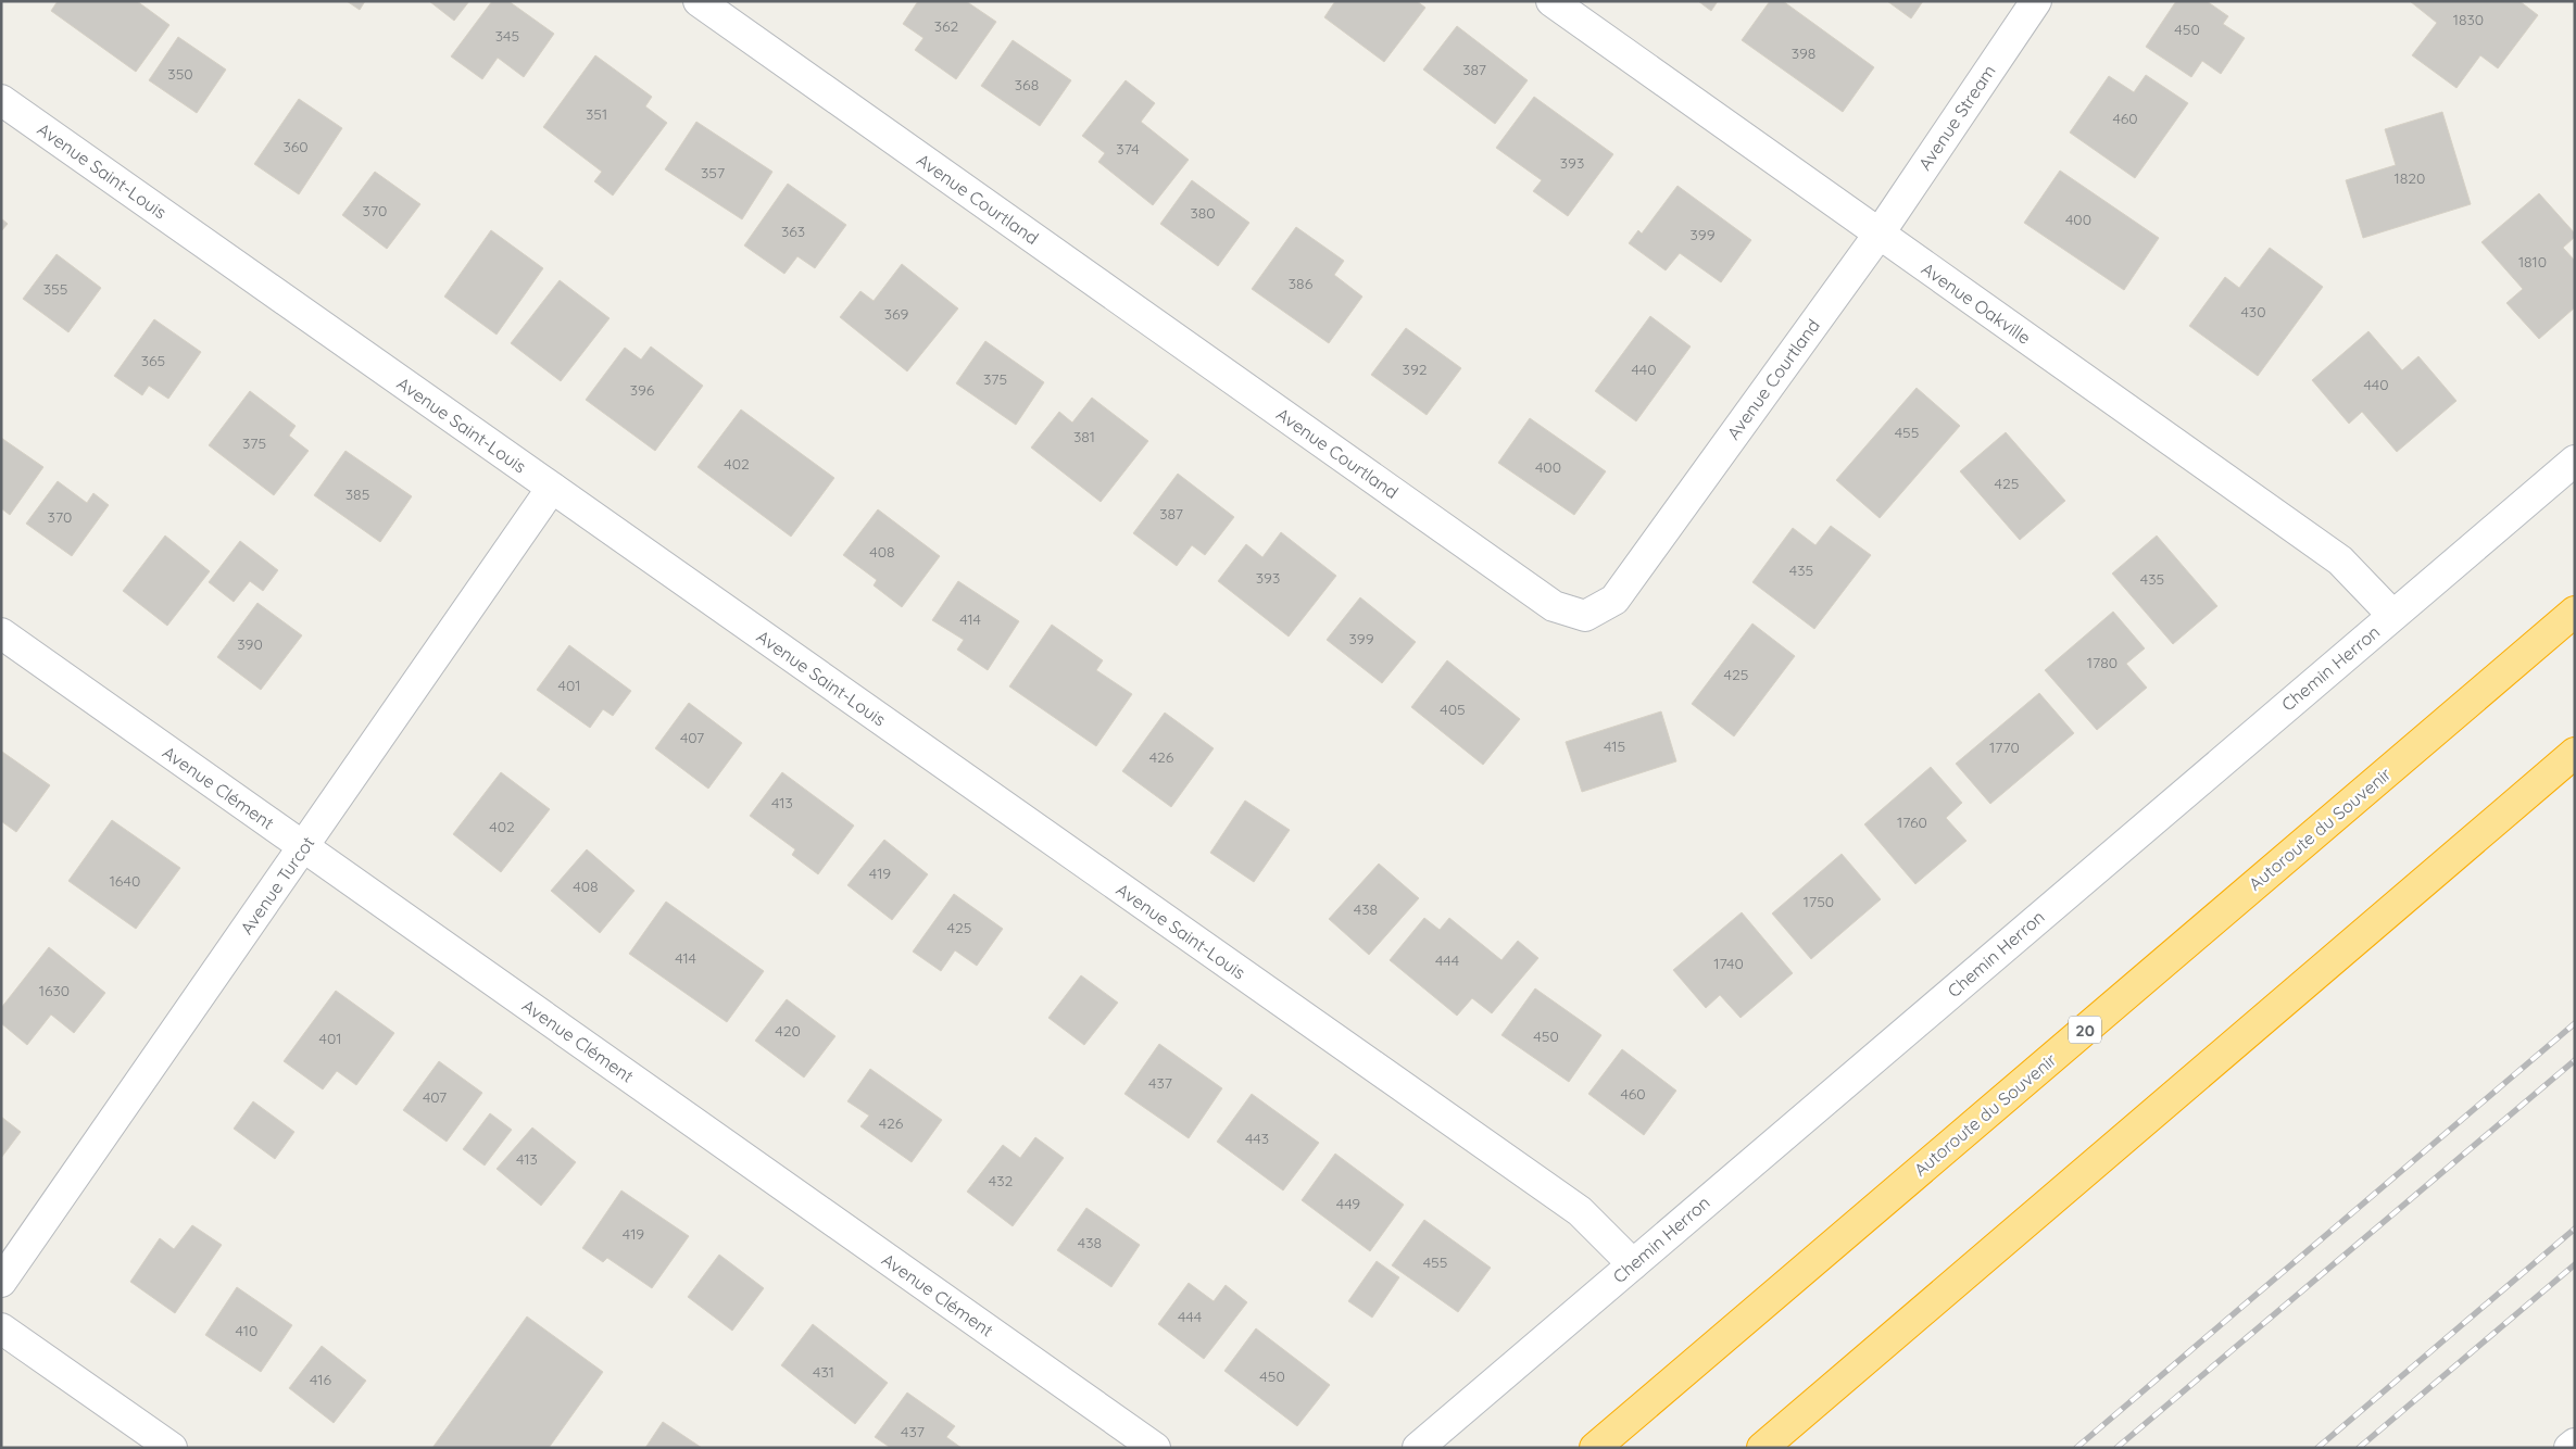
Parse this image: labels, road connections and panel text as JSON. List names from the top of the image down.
{
  "streets": {
    "highway": ["Autoroute du Souvenir", "20"],
    "street": [
      "Avenue Stream",
      "Avenue Saint-Louis",
      "Avenue Courtland",
      "Avenue Oakville",
      "Chemin Herron",
      "Avenue Clément",
      "Avenue Turcot"
    ]
  },
  "crossings": [
    ["Avenue Stream", "Avenue Courtland"],
    ["Avenue Stream", "Avenue Oakville"],
    ["Avenue Saint-Louis", "Chemin Herron"],
    ["Avenue Saint-Louis", "Avenue Turcot"],
    ["Avenue Courtland", "Avenue Oakville"],
    ["Avenue Oakville", "Chemin Herron"],
    ["Avenue Clément", "Avenue Turcot"]
  ],
  "house_numbers": [
    "1830",
    "362",
    "450",
    "345",
    "398",
    "387",
    "350",
    "368",
    "351",
    "460",
    "360",
    "374",
    "393",
    "357",
    "1820",
    "370",
    "380",
    "400",
    "363",
    "399",
    "1810",
    "386",
    "355",
    "430",
    "369",
    "365",
    "392",
    "440",
    "375",
    "440",
    "396",
    "455",
    "381",
    "375",
    "402",
    "400",
    "425",
    "385",
    "387",
    "370",
    "408",
    "435",
    "393",
    "435",
    "414",
    "399",
    "390",
    "1780",
    "425",
    "401",
    "405",
    "407",
    "415",
    "1770",
    "426",
    "413",
    "1760",
    "402",
    "419",
    "1640",
    "408",
    "1750",
    "438",
    "425",
    "414",
    "444",
    "1740",
    "1630",
    "420",
    "450",
    "401",
    "437",
    "460",
    "407",
    "426",
    "443",
    "413",
    "432",
    "449",
    "419",
    "438",
    "455",
    "444",
    "410",
    "431",
    "450",
    "416",
    "437"
  ]
}
